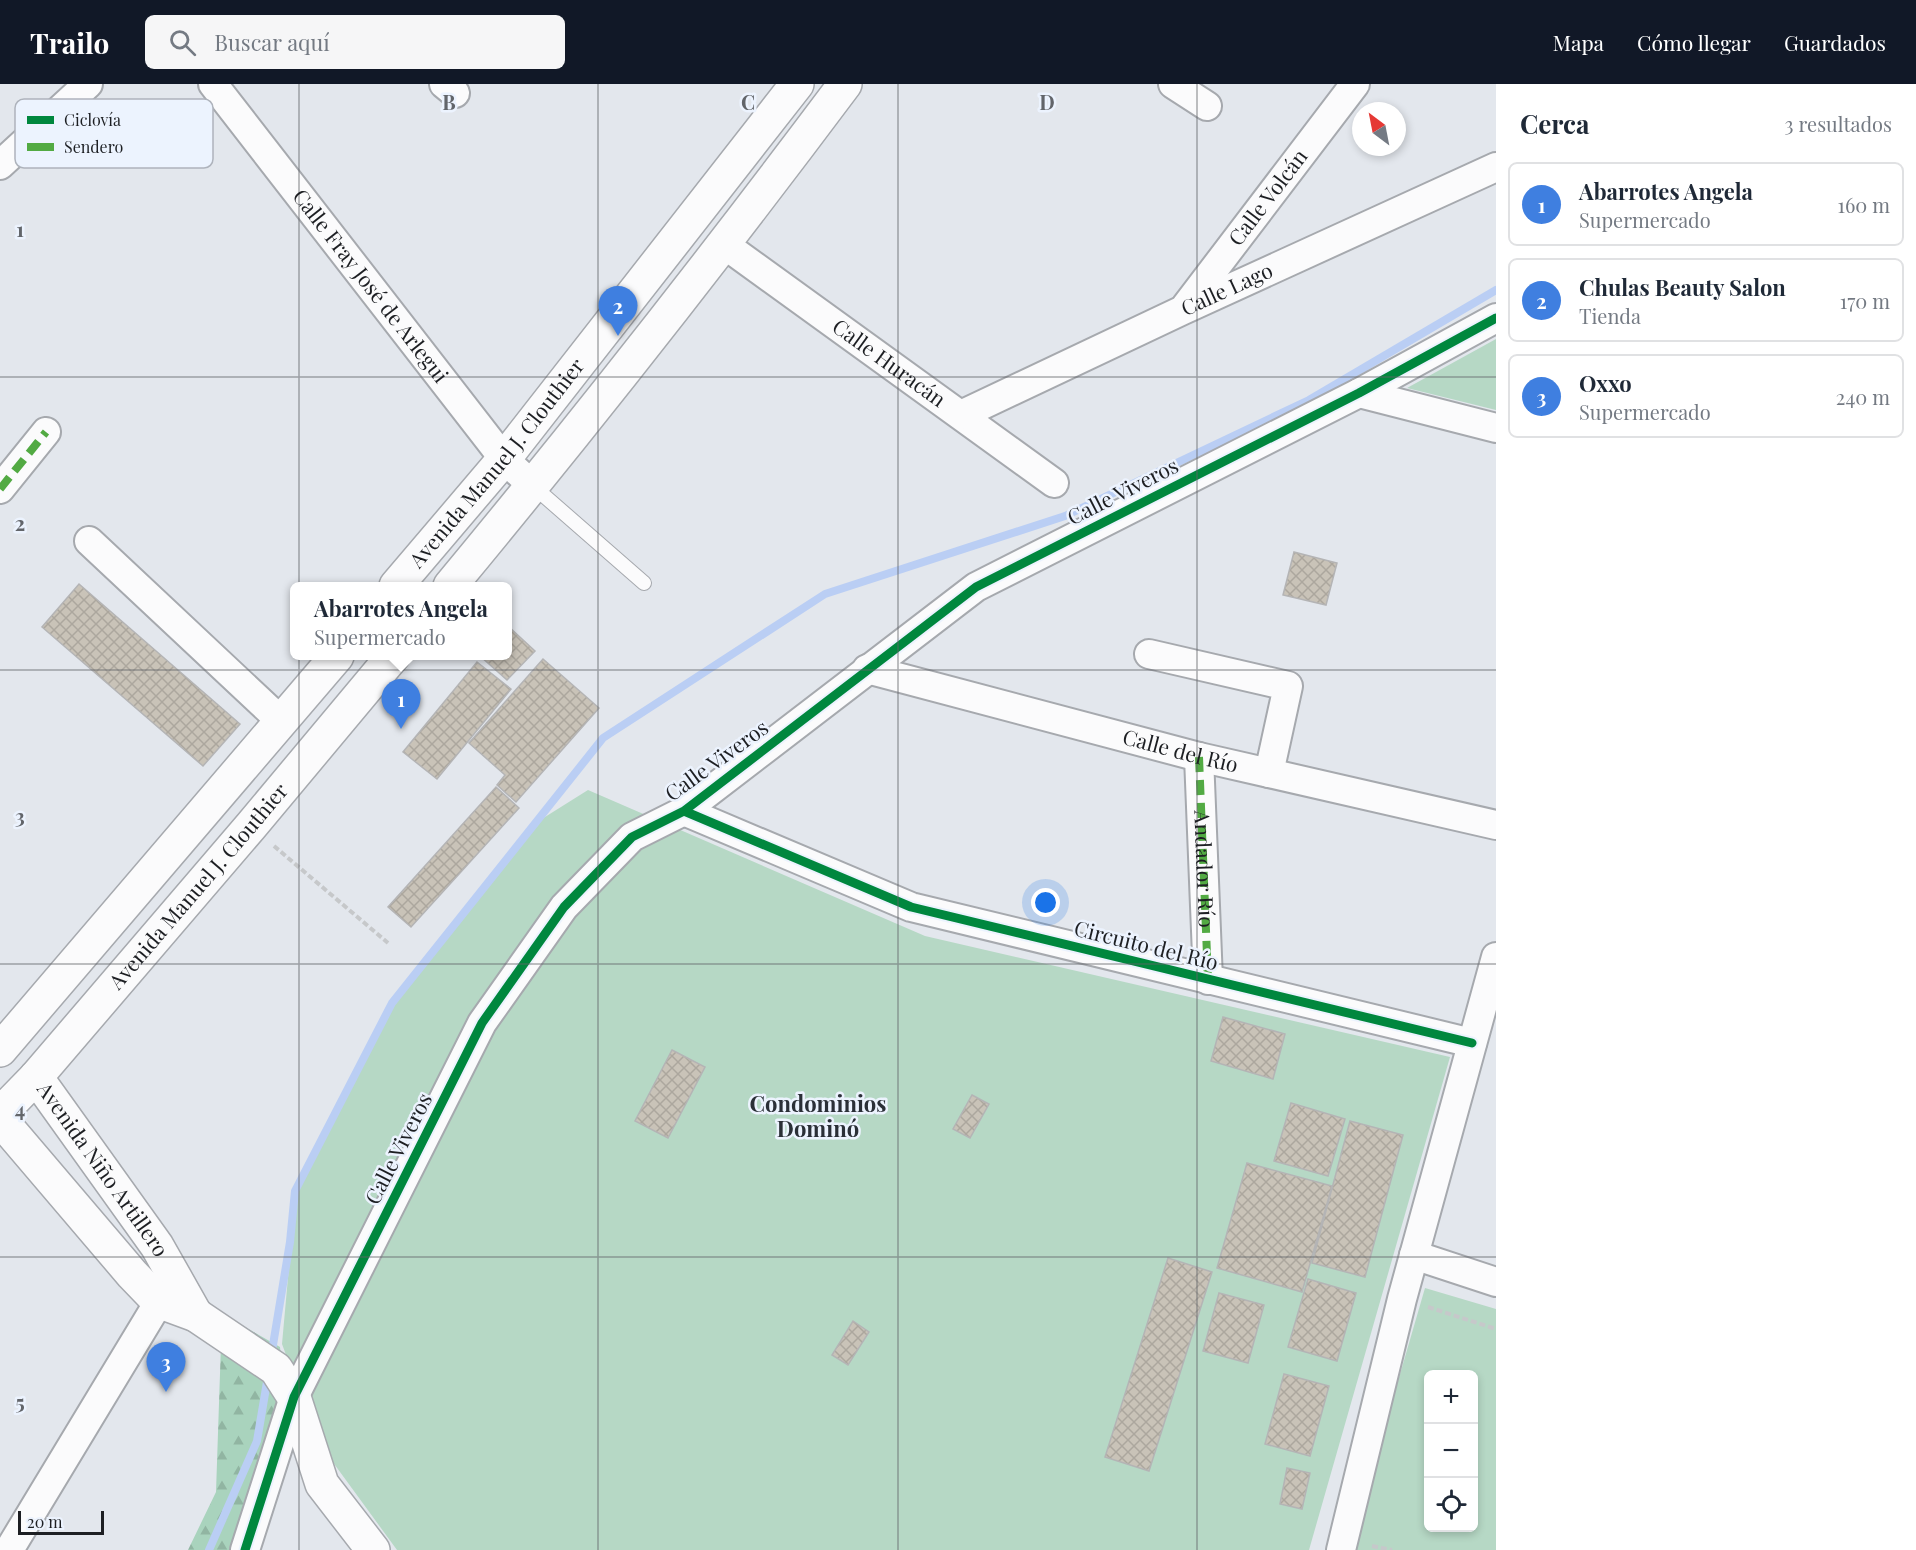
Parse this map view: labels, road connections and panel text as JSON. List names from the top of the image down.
{
  "streets": {
    "main road": ["Avenida Manuel J. Clouthier", "Avenida Niño Artillero"],
    "street": [
      "Calle Volcán",
      "Calle Fray José de Arlegui",
      "Calle Lago",
      "Calle Huracán",
      "Calle Viveros",
      "Calle del Río",
      "Andador Río",
      "Circuito del Río"
    ]
  },
  "crossings": [
    ["Calle Volcán", "Calle Lago"],
    ["Calle Fray José de Arlegui", "Avenida Manuel J. Clouthier"],
    ["Calle Lago", "Calle Huracán"],
    ["Calle Huracán", "Avenida Manuel J. Clouthier"],
    ["Avenida Manuel J. Clouthier", "Avenida Niño Artillero"],
    ["Calle Viveros", "Calle del Río"],
    ["Calle Viveros", "Circuito del Río"],
    ["Calle Viveros", "Avenida Niño Artillero"],
    ["Calle del Río", "Andador Río"],
    ["Andador Río", "Circuito del Río"]
  ],
  "districts": ["Condominios Dominó"],
  "legend": ["Ciclovía", "Sendero"],
  "scale_bar": "20 m",
  "north": "top left",
  "page": {
    "header": "Trailo",
    "search": "Buscar aquí",
    "nav": ["Mapa", "Cómo llegar", "Guardados"],
    "heading": ["Cerca", "3 resultados"],
    "list": [
      {
        "mark": "1",
        "name": "Abarrotes Angela",
        "note": "Supermercado",
        "value": "160 m"
      },
      {
        "mark": "2",
        "name": "Chulas Beauty Salon",
        "note": "Tienda",
        "value": "170 m"
      },
      {
        "mark": "3",
        "name": "Oxxo",
        "note": "Supermercado",
        "value": "240 m"
      }
    ],
    "pins": ["2", "1", "3"],
    "popup": ["Abarrotes Angela", "Supermercado"],
    "map_buttons": ["+", "−"],
    "scale": "20 m"
  },
  "grid": {
    "columns": ["B", "C", "D"],
    "rows": [
      "1",
      "2",
      "3",
      "4",
      "5"
    ]
  }
}
